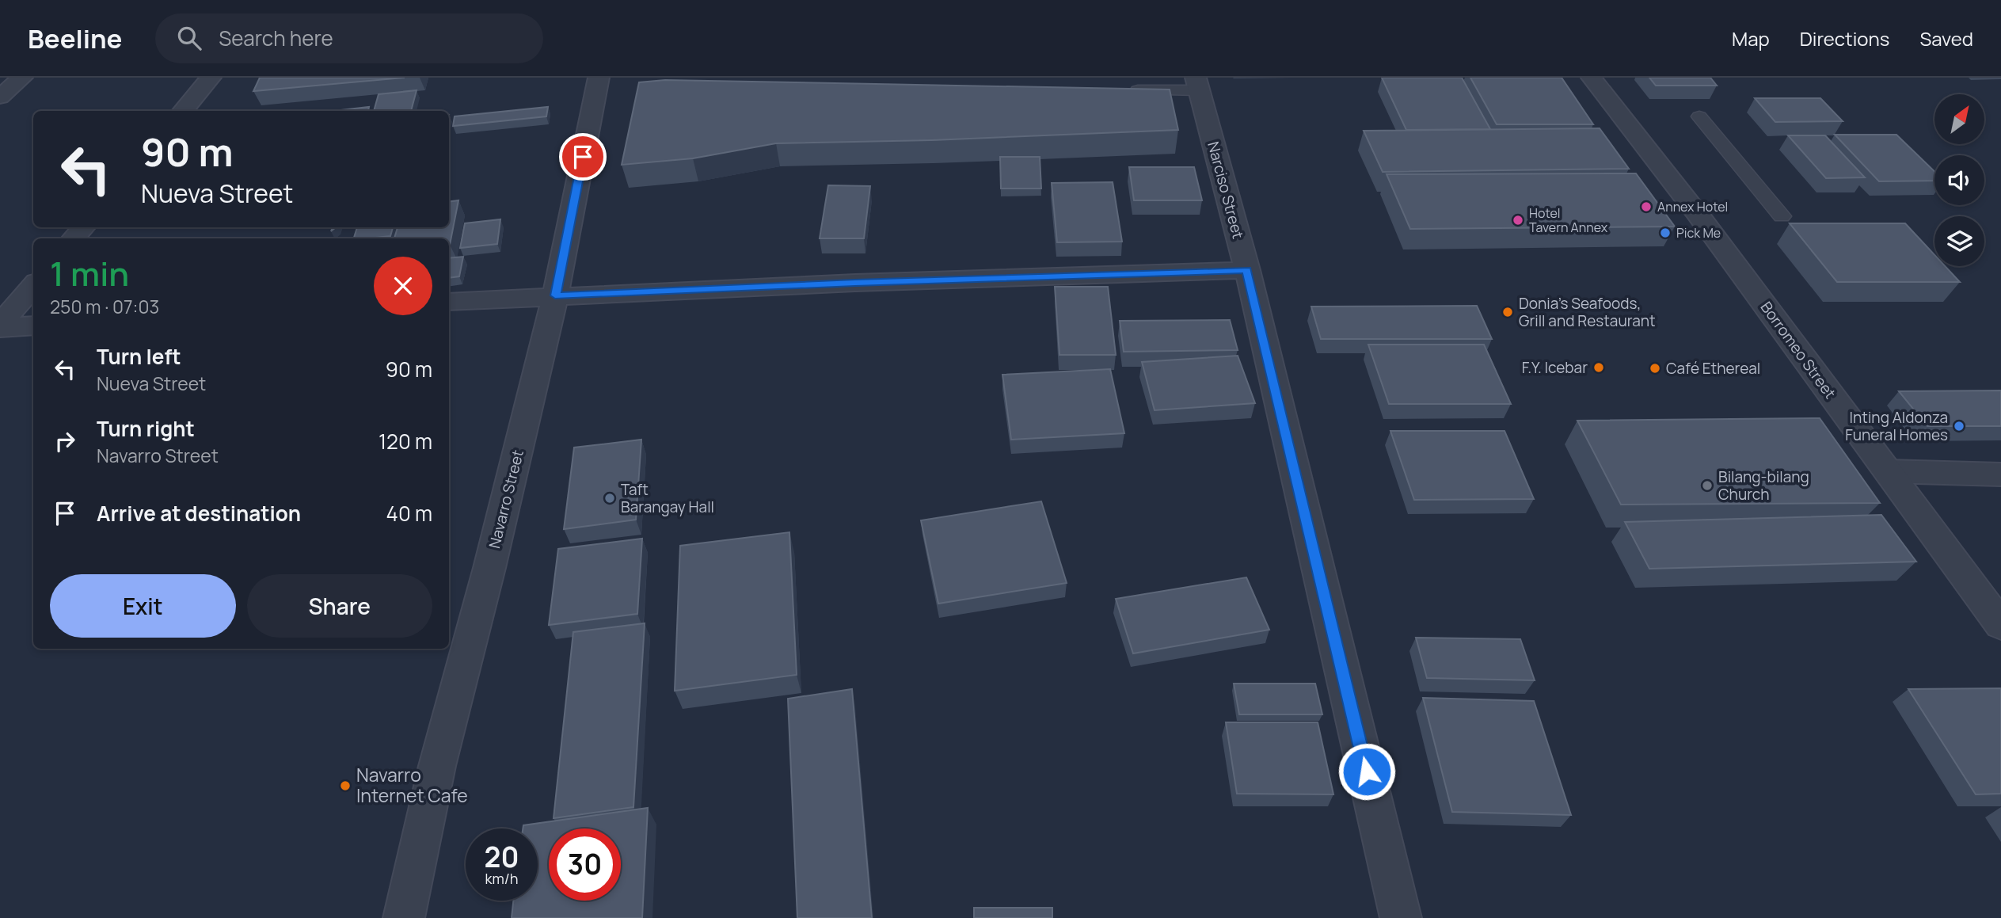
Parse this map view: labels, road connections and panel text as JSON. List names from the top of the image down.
{
  "streets": {
    "street": ["Narciso Street", "Borromeo Street", "Navarro Street"]
  },
  "places": [
    "Annex Hotel",
    "Hotel Tavern Annex",
    "Pick Me",
    "Donia's Seafoods, Grill and Restaurant",
    "F.Y. Icebar",
    "Café Ethereal",
    "Inting Aldonza Funeral Homes",
    "Bilang-bilang Church",
    "Taft Barangay Hall",
    "Navarro Internet Cafe"
  ],
  "north": "top right",
  "page": {
    "header": "Beeline",
    "search": "Search here",
    "nav": ["Map", "Directions", "Saved"],
    "turn": ["90 m", "Nueva Street"],
    "heading": ["1 min", "250 m · 07:03"],
    "list": [
      {
        "name": "Turn left",
        "note": "Nueva Street",
        "value": "90 m"
      },
      {
        "name": "Turn right",
        "note": "Navarro Street",
        "value": "120 m"
      },
      {
        "name": "Arrive at destination",
        "value": "40 m"
      }
    ],
    "buttons": ["Exit", "Share"],
    "speed": "20 km/h",
    "limit": "30"
  }
}
